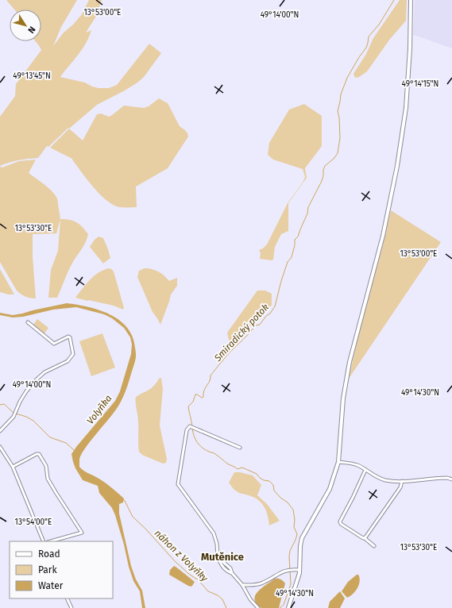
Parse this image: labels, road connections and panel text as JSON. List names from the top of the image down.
{
  "districts": ["Mutěnice"],
  "water": ["Smiradický potok", "Volyňka", "náhon z Volyňky"],
  "legend": ["Road", "Park", "Water"],
  "north": "bottom right",
  "coordinates": [
    "13°53'00\"E",
    "49°14'00\"N",
    "49°13'45\"N",
    "49°14'15\"N",
    "13°53'30\"E",
    "49°14'30\"N",
    "13°54'00\"E"
  ]
}
